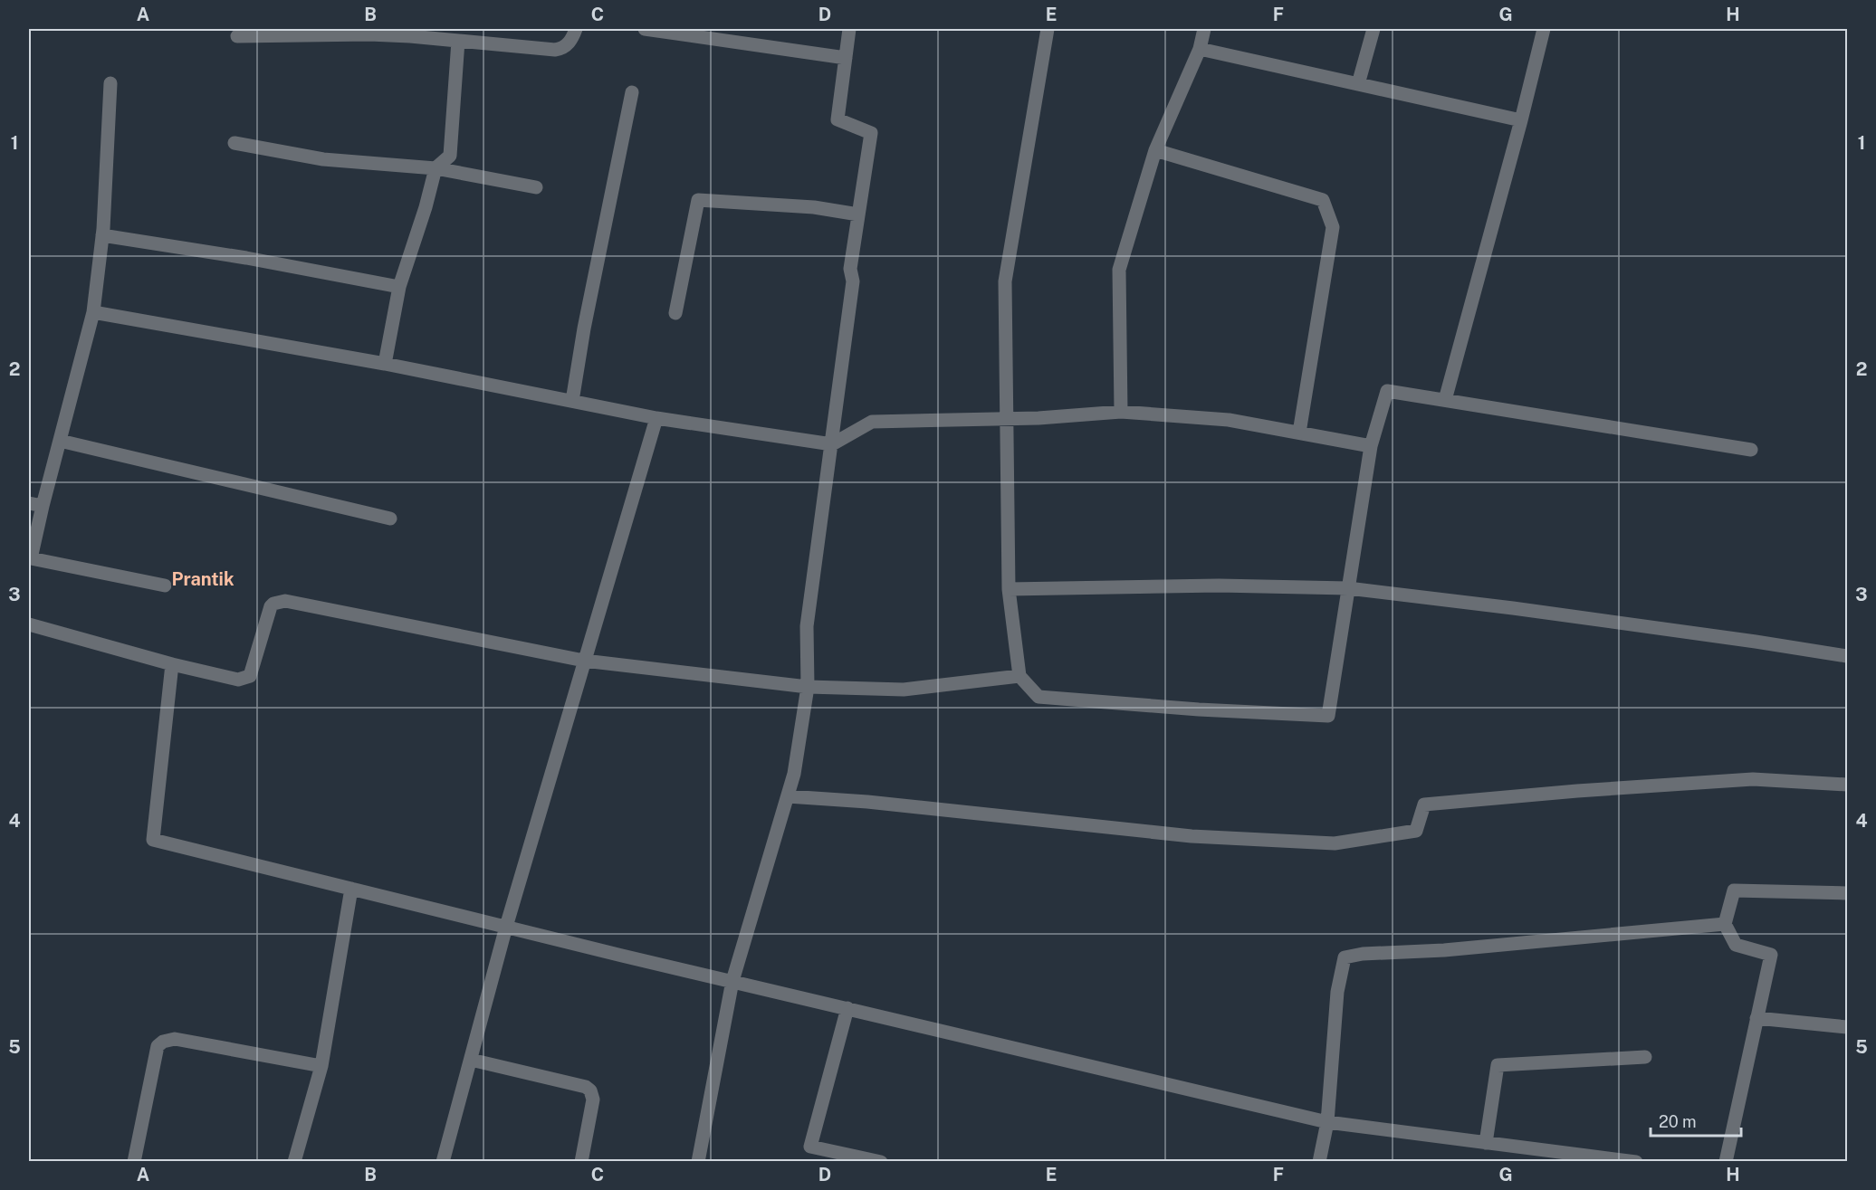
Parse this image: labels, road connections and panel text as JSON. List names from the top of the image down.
{
  "districts": ["Prantik"],
  "scale_bar": "20 m",
  "grid": {
    "columns": [
      "A",
      "B",
      "C",
      "D",
      "E",
      "F",
      "G",
      "H"
    ],
    "rows": [
      "1",
      "2",
      "3",
      "4",
      "5"
    ]
  }
}
